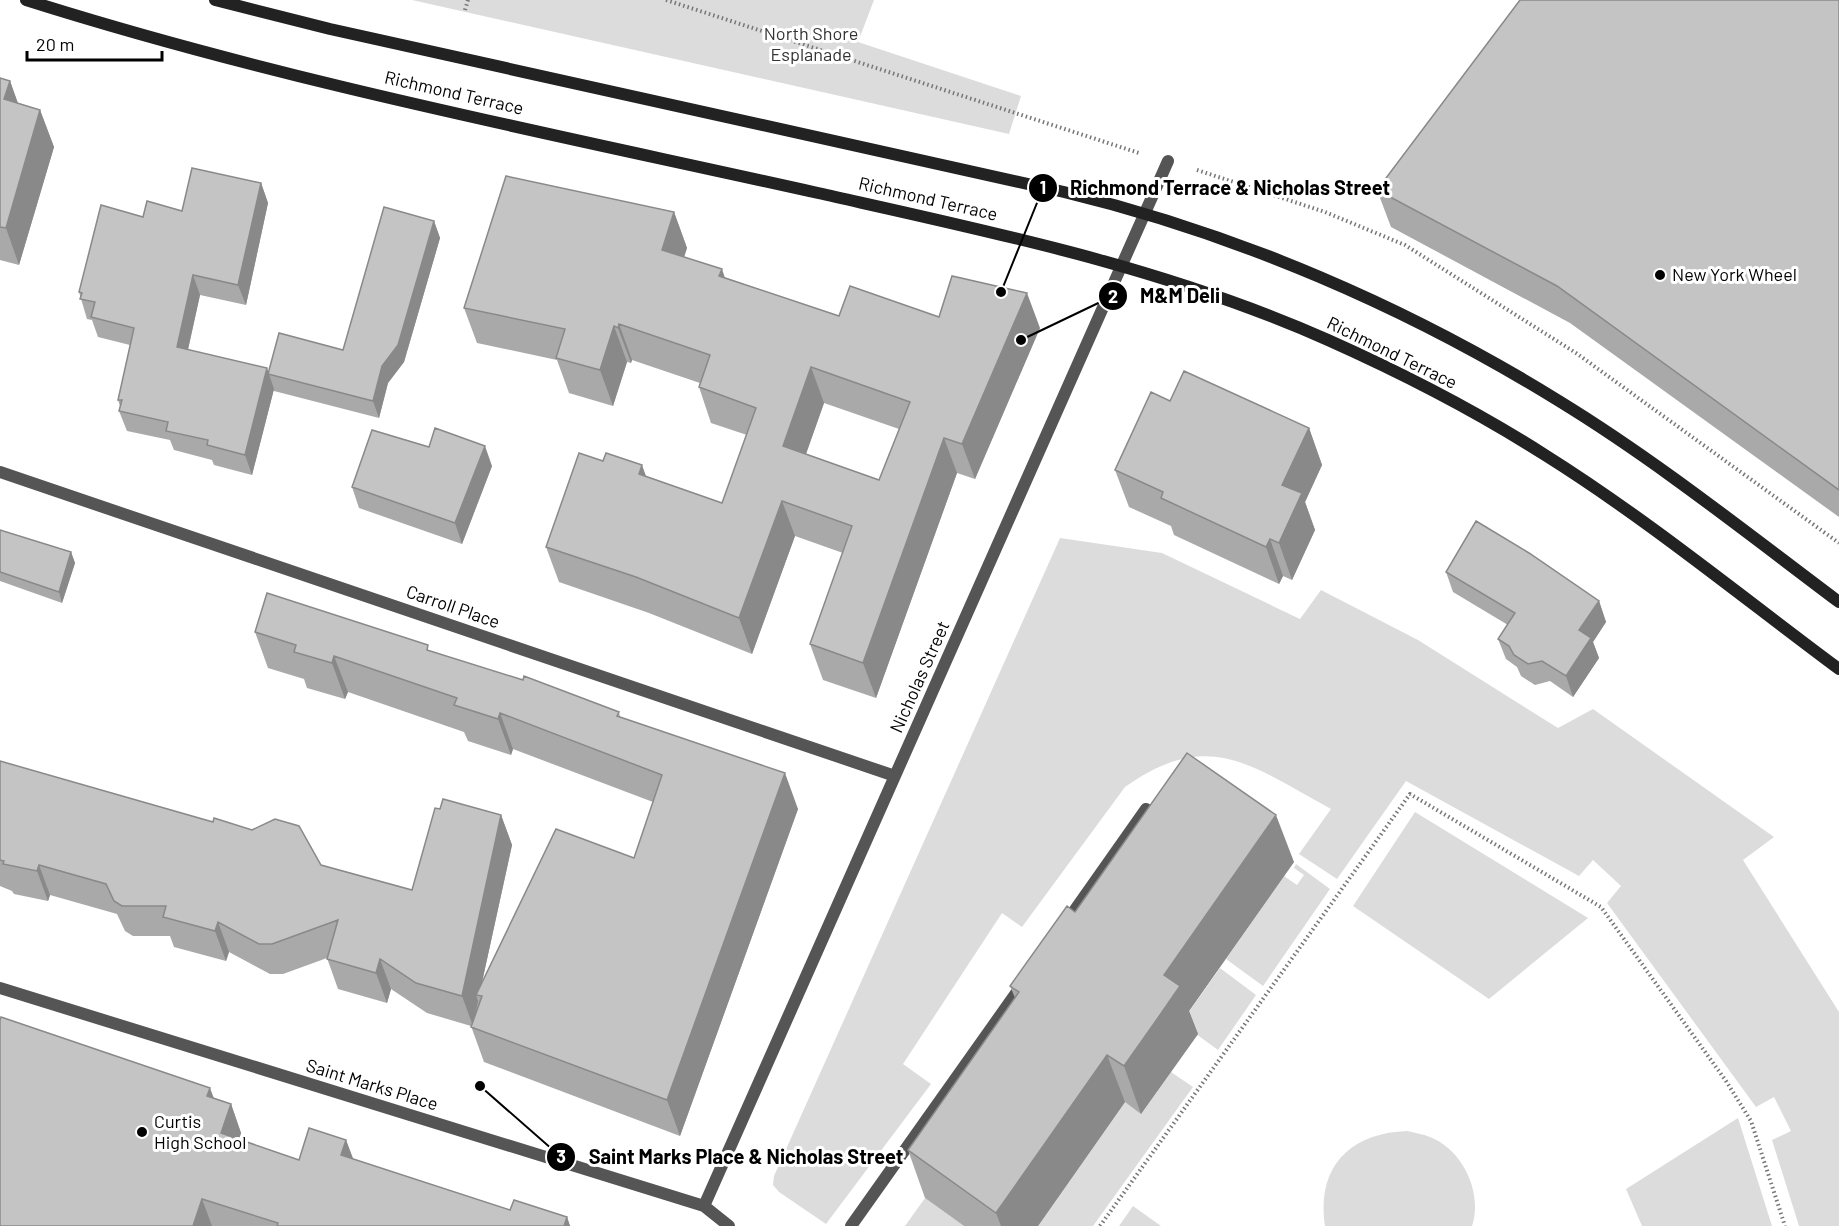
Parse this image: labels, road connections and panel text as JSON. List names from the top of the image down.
{
  "streets": {
    "main road": ["Richmond Terrace"],
    "street": ["Carroll Place", "Nicholas Street", "Saint Marks Place"]
  },
  "crossings": [
    ["Richmond Terrace", "Nicholas Street"],
    ["Carroll Place", "Nicholas Street"],
    ["Nicholas Street", "Saint Marks Place"]
  ],
  "parks": ["North Shore Esplanade"],
  "places": [
    "New York Wheel",
    "Richmond Terrace & Nicholas Street",
    "M&M Deli",
    "Saint Marks Place & Nicholas Street",
    "Curtis High School"
  ],
  "scale_bar": "20 m"
}
